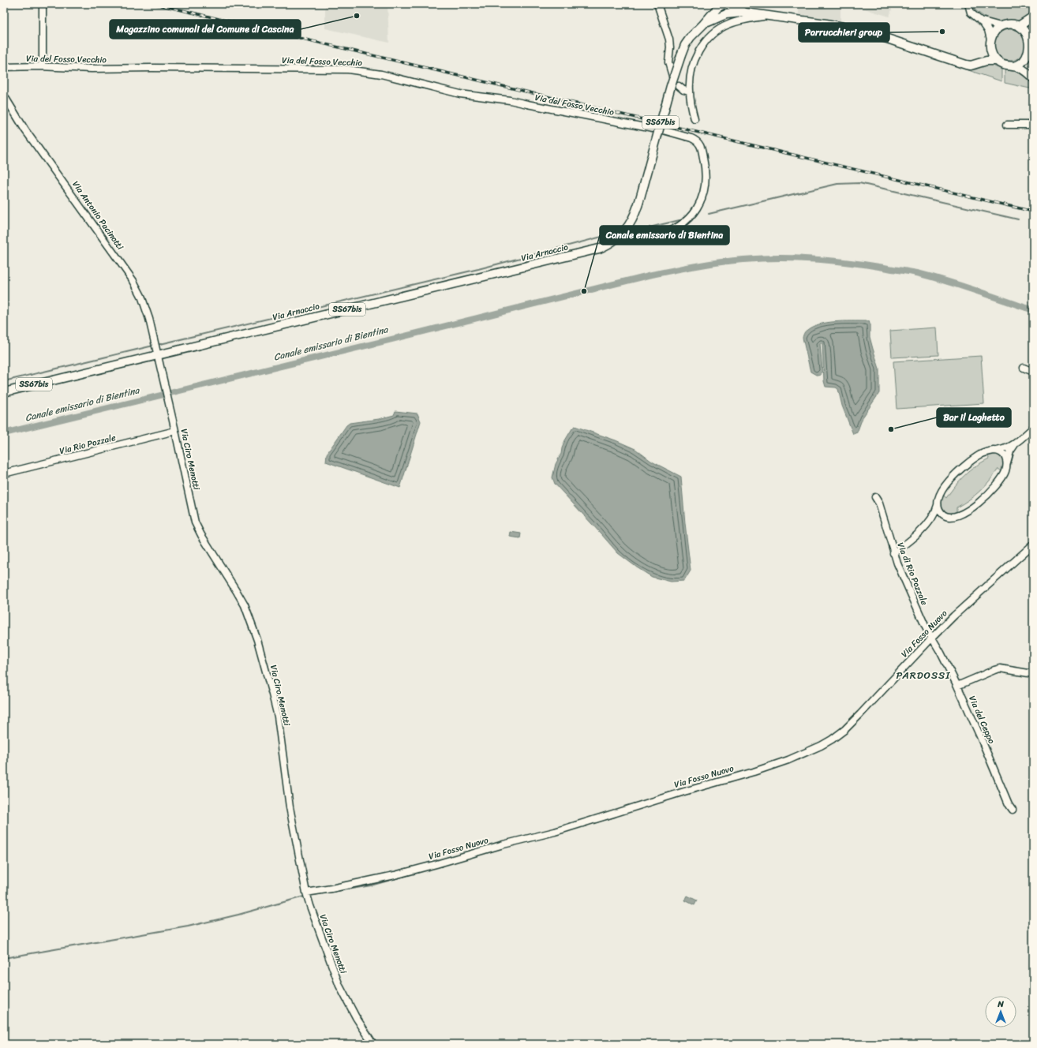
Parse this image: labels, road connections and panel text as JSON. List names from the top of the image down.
{
  "streets": {
    "main road": ["SS67bis", "Via Arnaccio"],
    "street": [
      "Via del Fosso Vecchio",
      "Via Antonio Pacinotti",
      "Via Rio Pozzale",
      "Via Ciro Menotti",
      "Via di Rio Pozzale",
      "Via Fosso Nuovo",
      "Via del Ceppo"
    ]
  },
  "crossings": [
    ["SS67bis", "Via Arnaccio"],
    ["Via Antonio Pacinotti", "Via Arnaccio"],
    ["Via Antonio Pacinotti", "Via Ciro Menotti"],
    ["Via Arnaccio", "Via Ciro Menotti"],
    ["Via Rio Pozzale", "Via Ciro Menotti"],
    ["Via Ciro Menotti", "Via Fosso Nuovo"],
    ["Via di Rio Pozzale", "Via Fosso Nuovo"],
    ["Via di Rio Pozzale", "Via del Ceppo"],
    ["Via Fosso Nuovo", "Via del Ceppo"]
  ],
  "districts": ["PARDOSSI"],
  "water": ["Canale emissario di Bientina"],
  "places": [
    "Magazzino comunali del Comune di Cascina",
    "Parrucchieri group",
    "Canale emissario di Bientina",
    "Bar il Laghetto"
  ],
  "north": "top"
}
